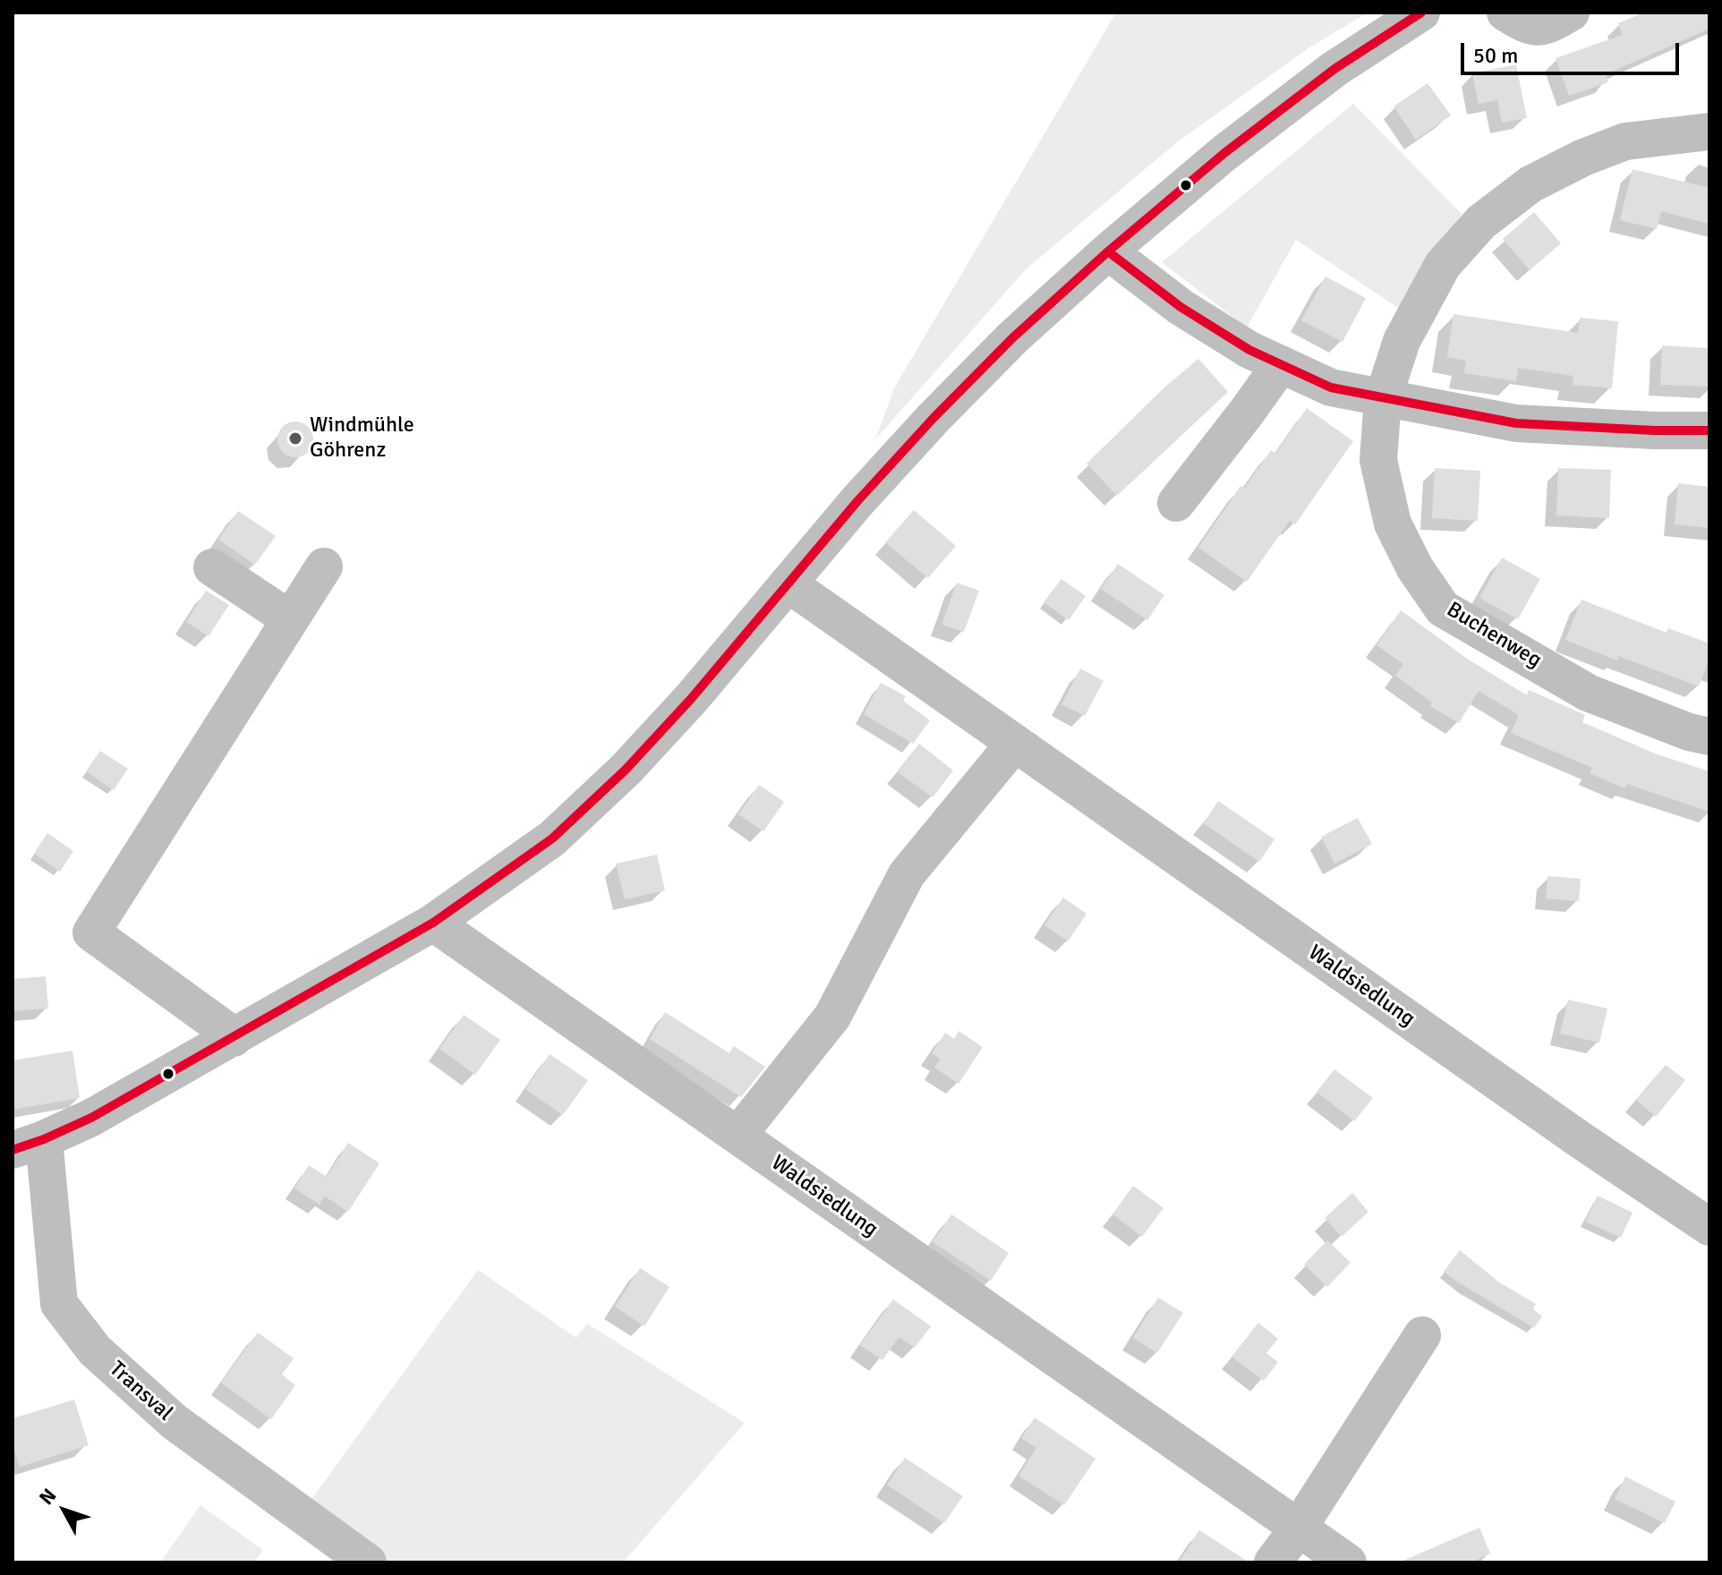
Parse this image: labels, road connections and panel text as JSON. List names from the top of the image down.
{
  "streets": {
    "street": ["Buchenweg", "Waldsiedlung", "Transval"]
  },
  "places": ["Windmühle Göhrenz"],
  "scale_bar": "50 m",
  "north": "top left"
}
